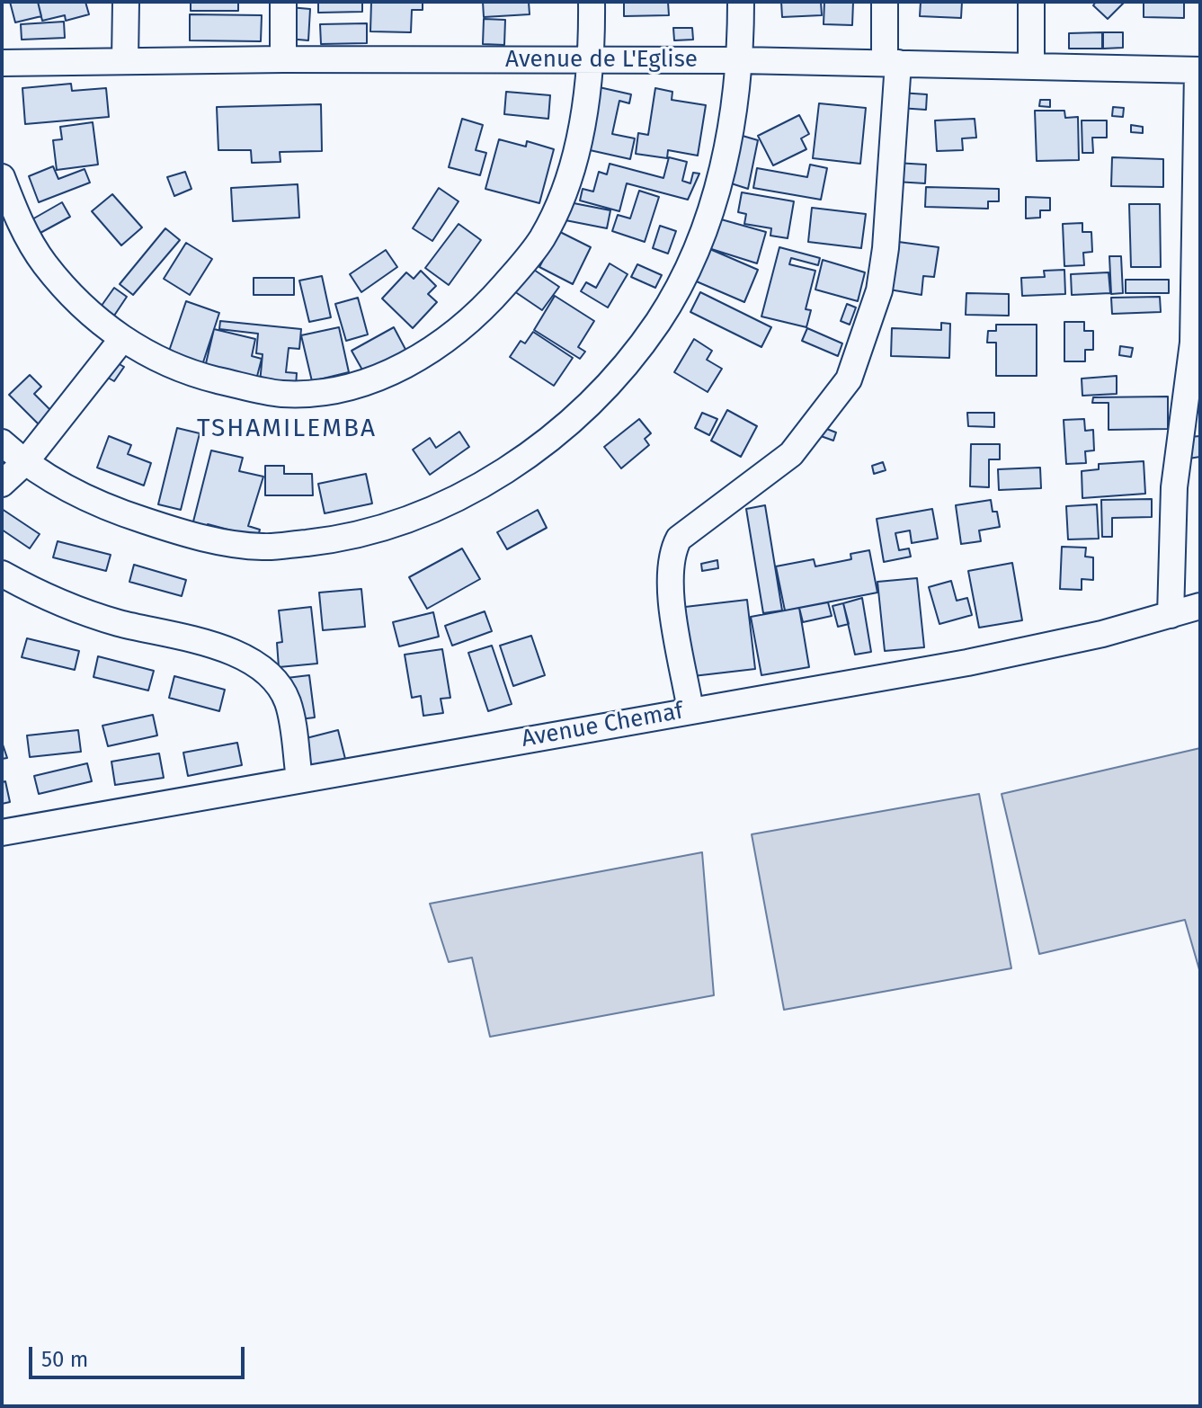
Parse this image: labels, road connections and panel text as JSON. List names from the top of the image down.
{
  "streets": {
    "street": ["Avenue de L'Eglise", "Avenue Chemaf"]
  },
  "districts": ["TSHAMILEMBA"],
  "scale_bar": "50 m"
}
